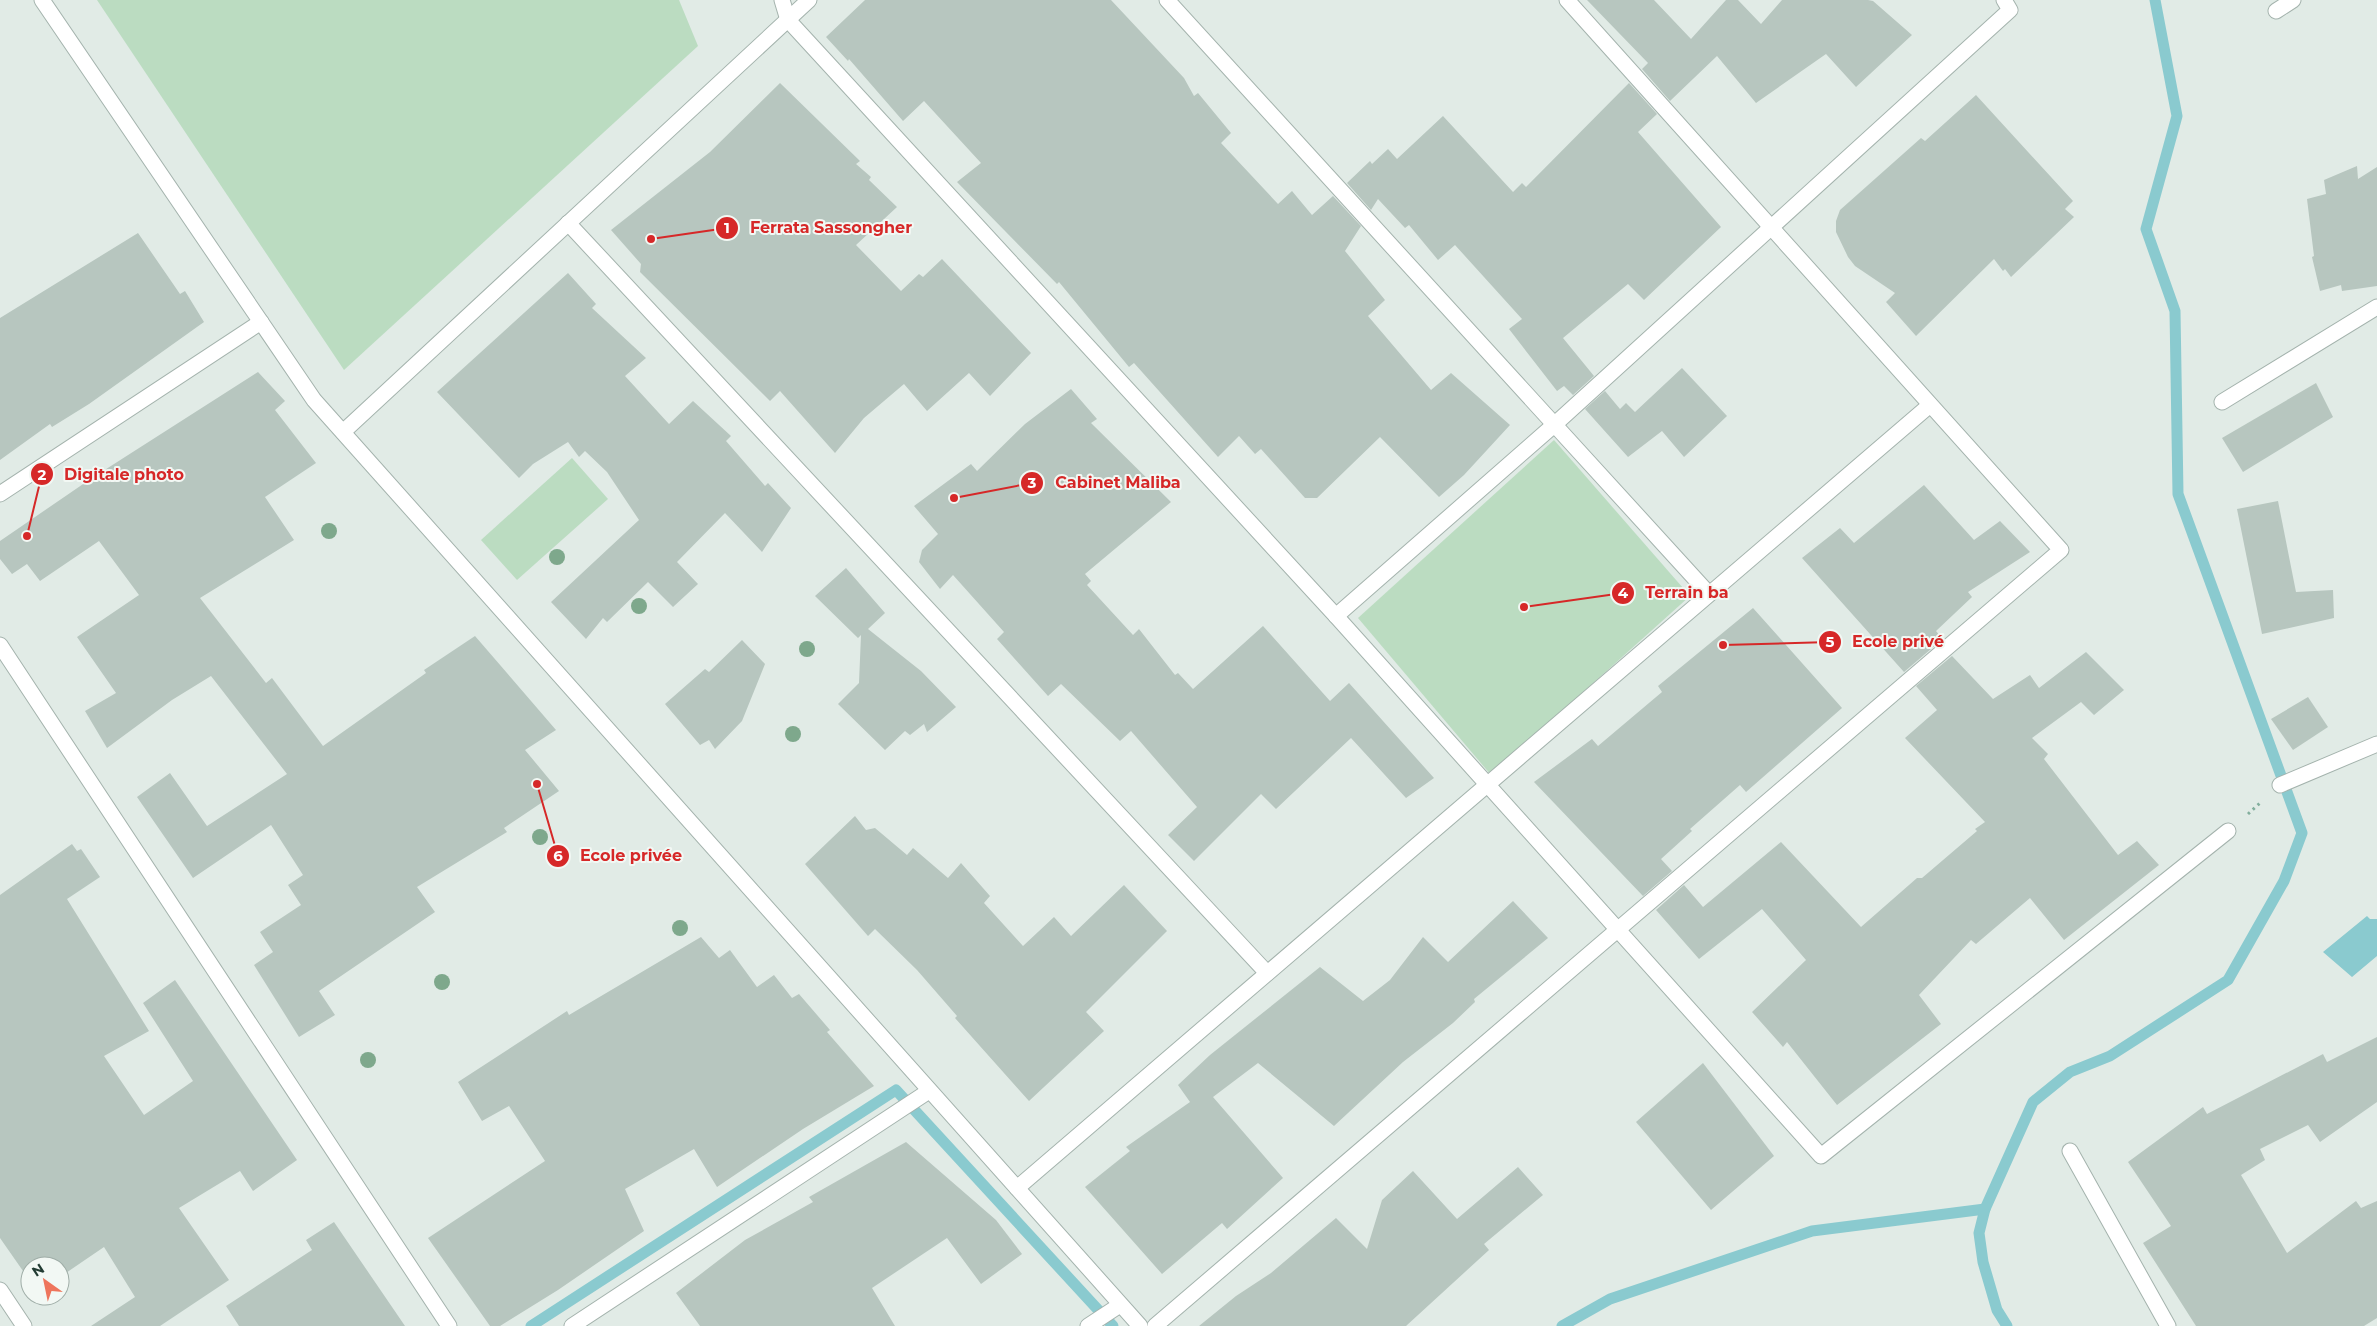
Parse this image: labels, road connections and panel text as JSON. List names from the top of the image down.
{
  "places": [
    "Ferrata Sassongher",
    "Cabinet Maliba",
    "Digitale photo",
    "Terrain ba",
    "Ecole privé",
    "Ecole privée"
  ],
  "north": "top left"
}
